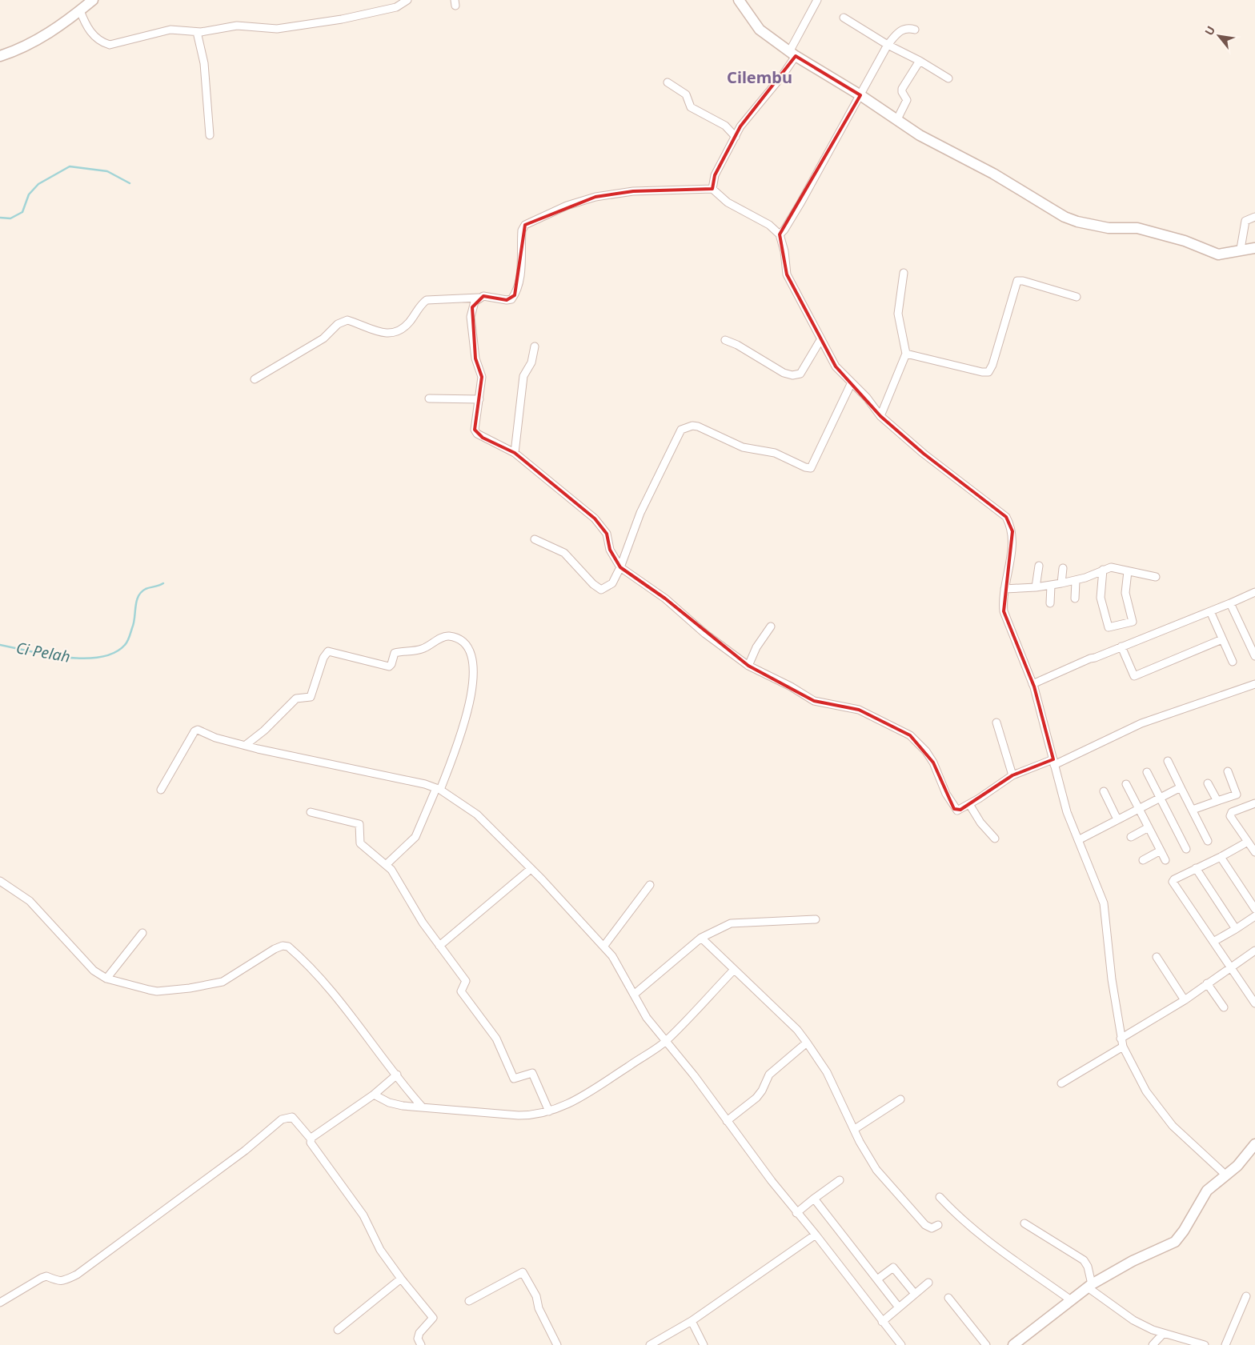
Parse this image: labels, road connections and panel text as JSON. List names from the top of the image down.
{
  "districts": ["Cilembu"],
  "water": ["Ci Pelah"],
  "north": "top left"
}
